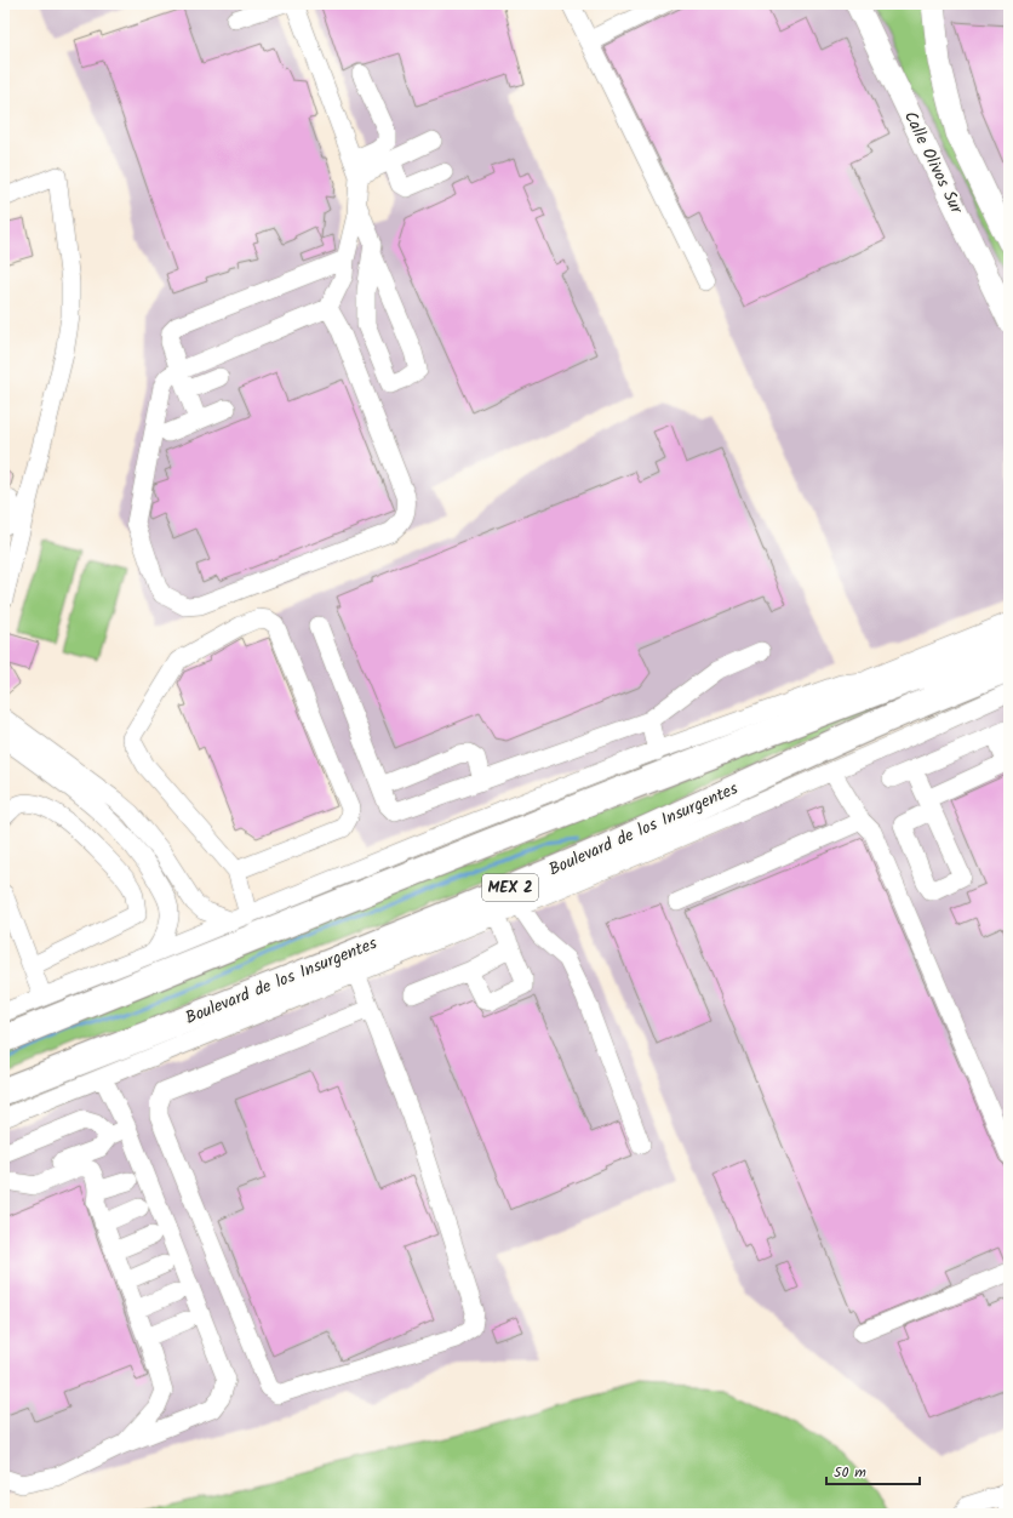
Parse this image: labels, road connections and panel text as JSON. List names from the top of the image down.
{
  "streets": {
    "highway": ["Boulevard de los Insurgentes", "MEX 2"],
    "main road": ["Calle Olivos Sur"]
  },
  "scale_bar": "50 m"
}
